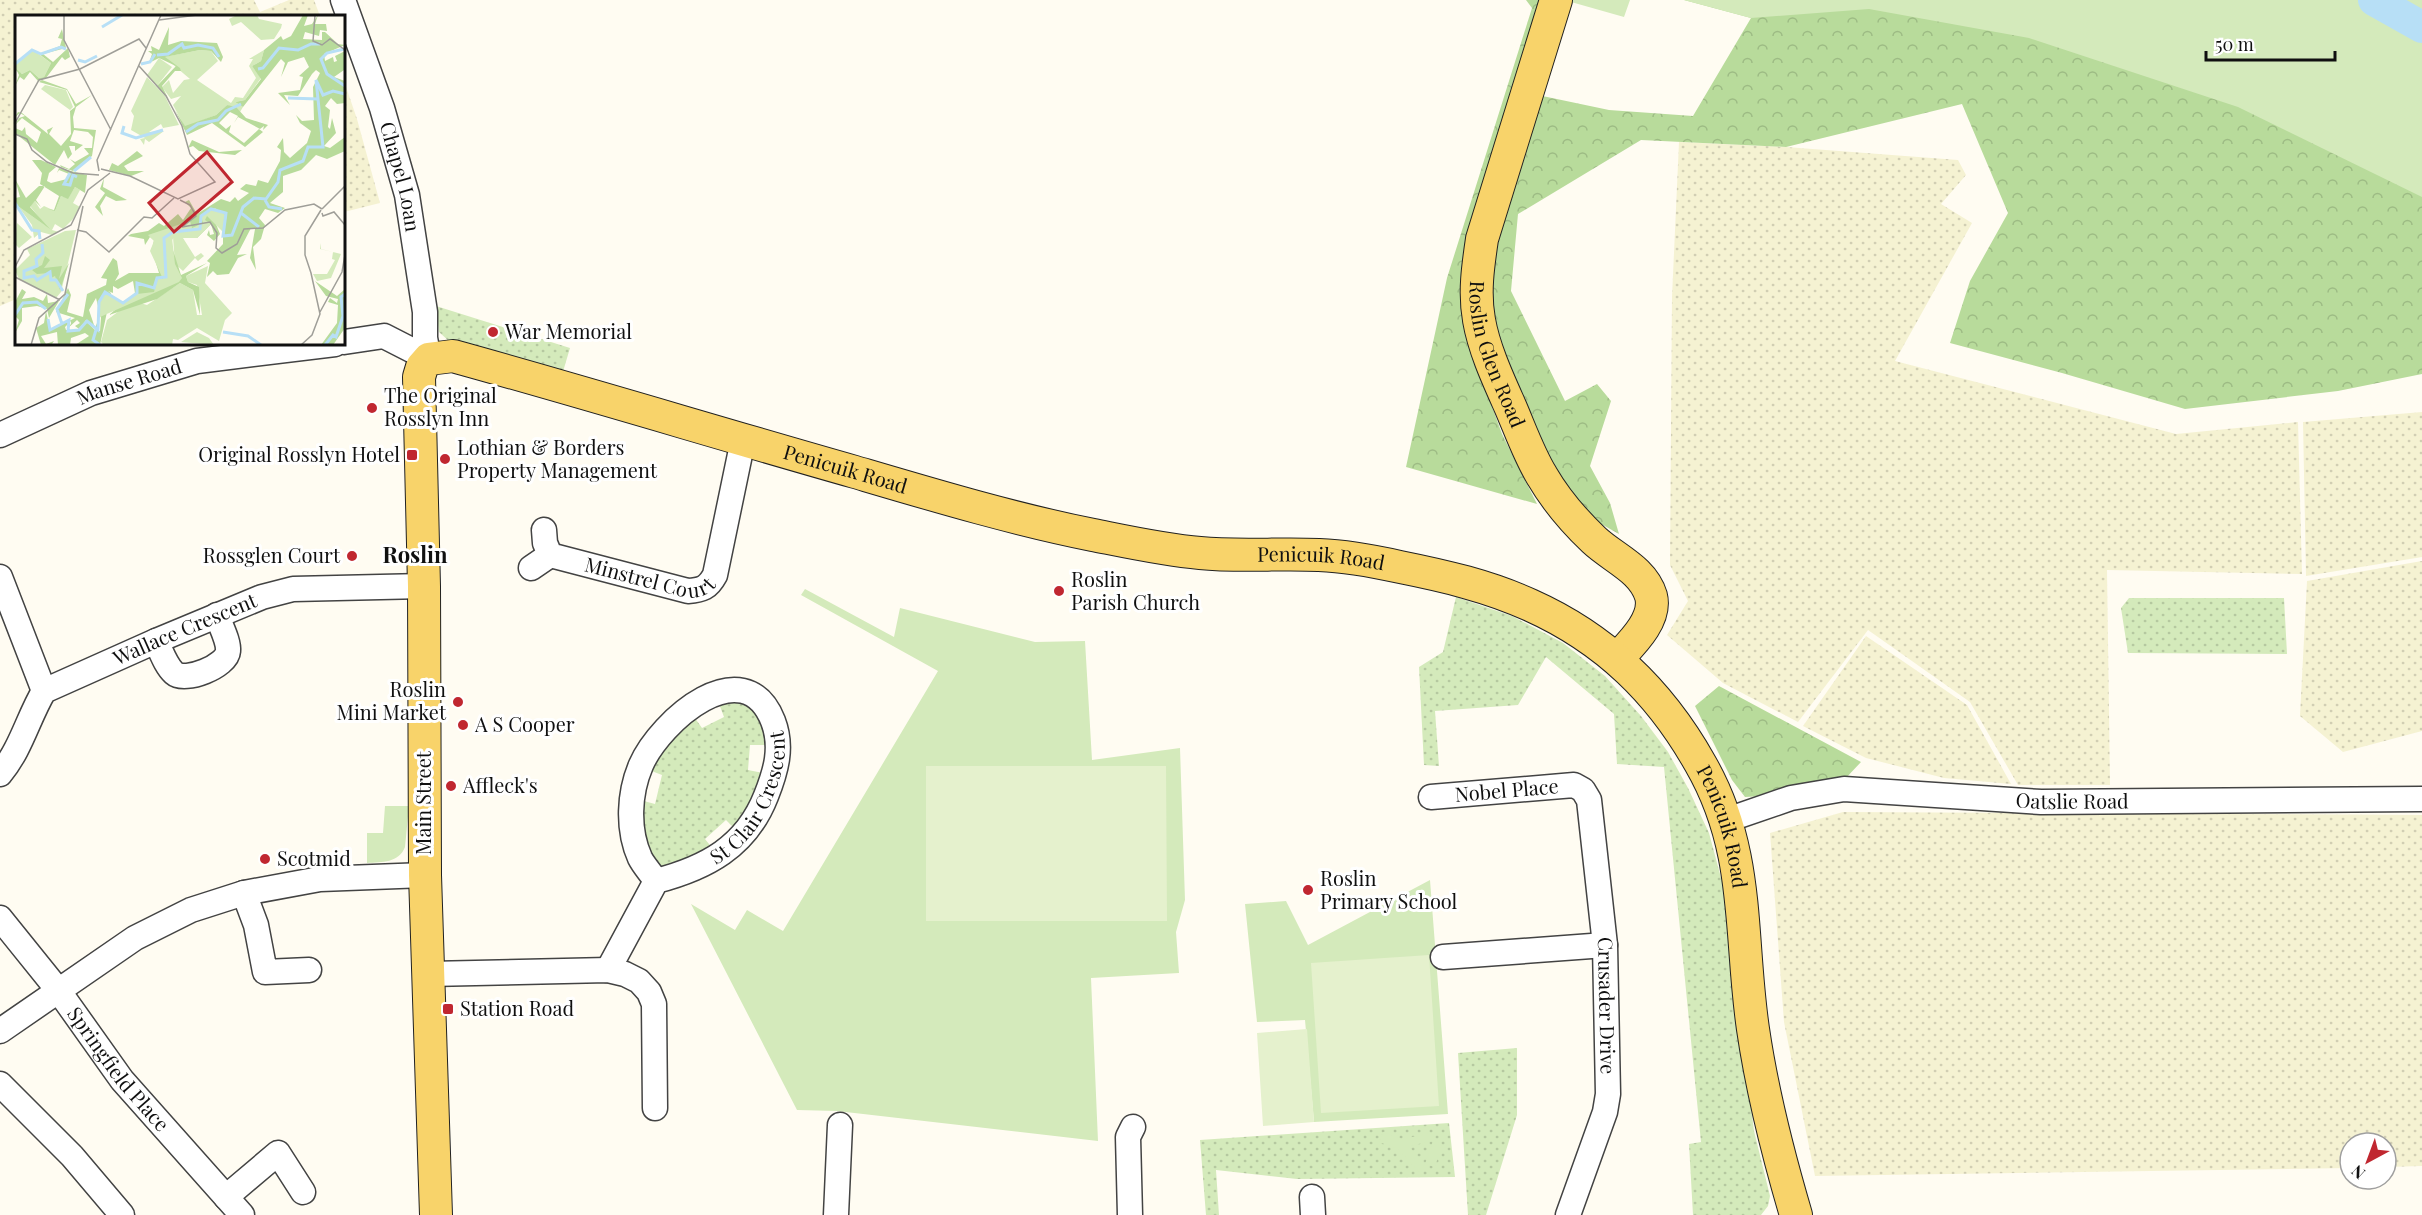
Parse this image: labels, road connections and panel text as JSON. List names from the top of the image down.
{
  "streets": {
    "main road": ["Roslin Glen Road", "Penicuik Road", "Main Street"],
    "street": [
      "Chapel Loan",
      "Manse Road",
      "Minstrel Court",
      "Wallace Crescent",
      "Nobel Place",
      "St Clair Crescent",
      "Oatslie Road",
      "Crusader Drive",
      "Springfield Place"
    ]
  },
  "crossings": [
    ["Chapel Loan", "Penicuik Road"],
    ["Chapel Loan", "Main Street"],
    ["Roslin Glen Road", "Penicuik Road"],
    ["Penicuik Road", "Minstrel Court"],
    ["Penicuik Road", "Oatslie Road"],
    ["Penicuik Road", "Main Street"],
    ["Wallace Crescent", "Main Street"],
    ["Nobel Place", "Crusader Drive"]
  ],
  "districts": ["Roslin"],
  "places": {
    "other": [
      "War Memorial",
      "The Original Rosslyn Inn",
      "Lothian & Borders Property Management",
      "Rossglen Court",
      "Roslin Parish Church",
      "Roslin Mini Market",
      "A S Cooper",
      "Affleck's",
      "Scotmid",
      "Roslin Primary School"
    ],
    "transit": ["Original Rosslyn Hotel", "Station Road"]
  },
  "scale_bar": "50 m",
  "north": "bottom left"
}
